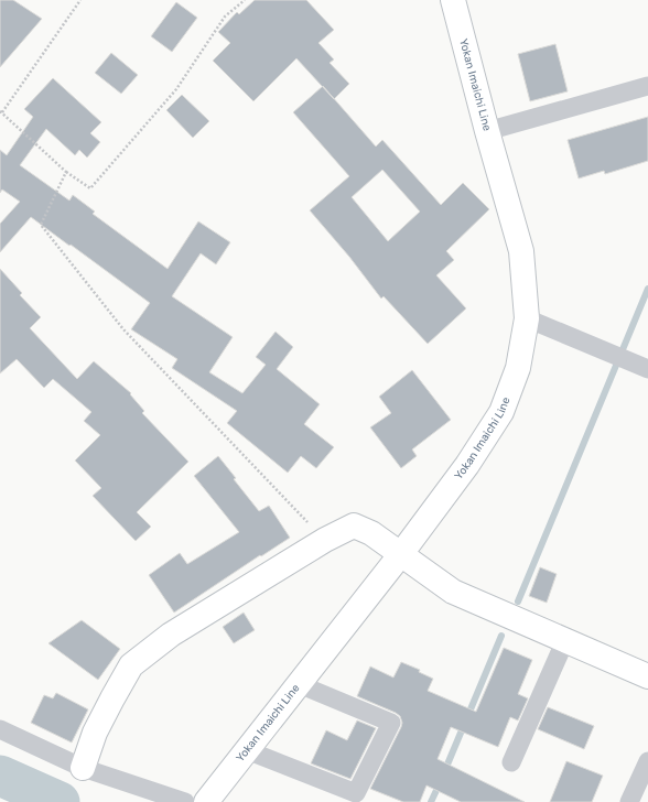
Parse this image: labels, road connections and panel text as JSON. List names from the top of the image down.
{
  "streets": {
    "main road": ["Yokan Imaichi Line"]
  }
}
